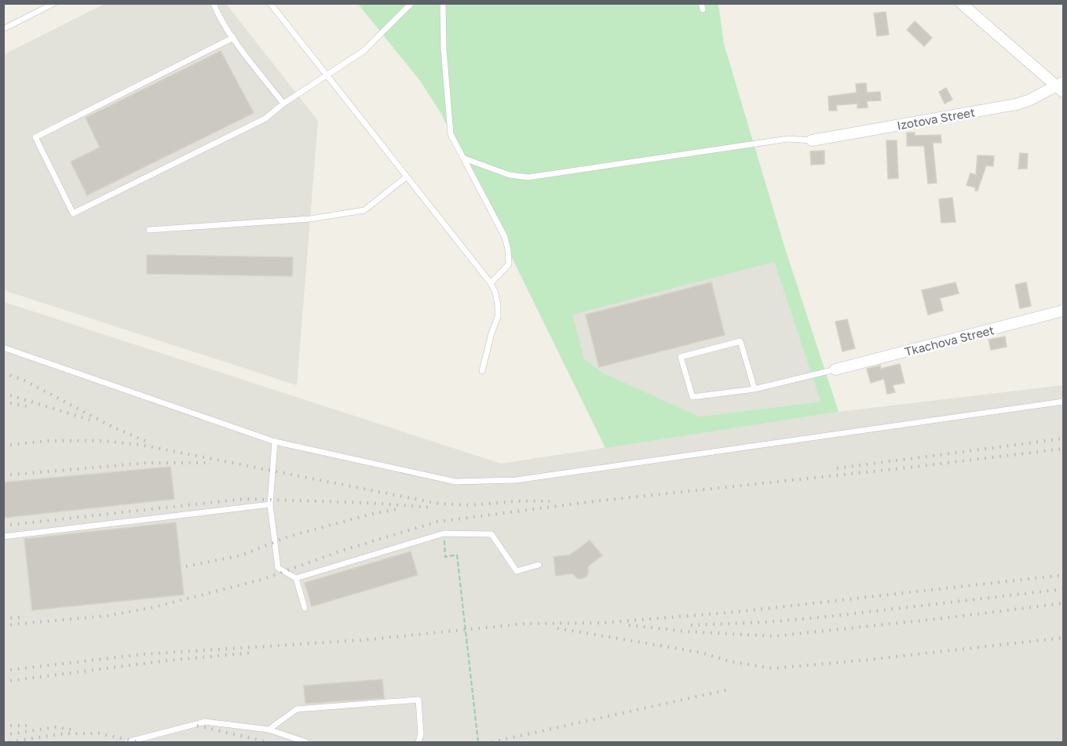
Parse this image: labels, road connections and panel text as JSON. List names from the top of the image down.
{
  "streets": {
    "street": ["Izotova Street", "Tkachova Street"]
  }
}
